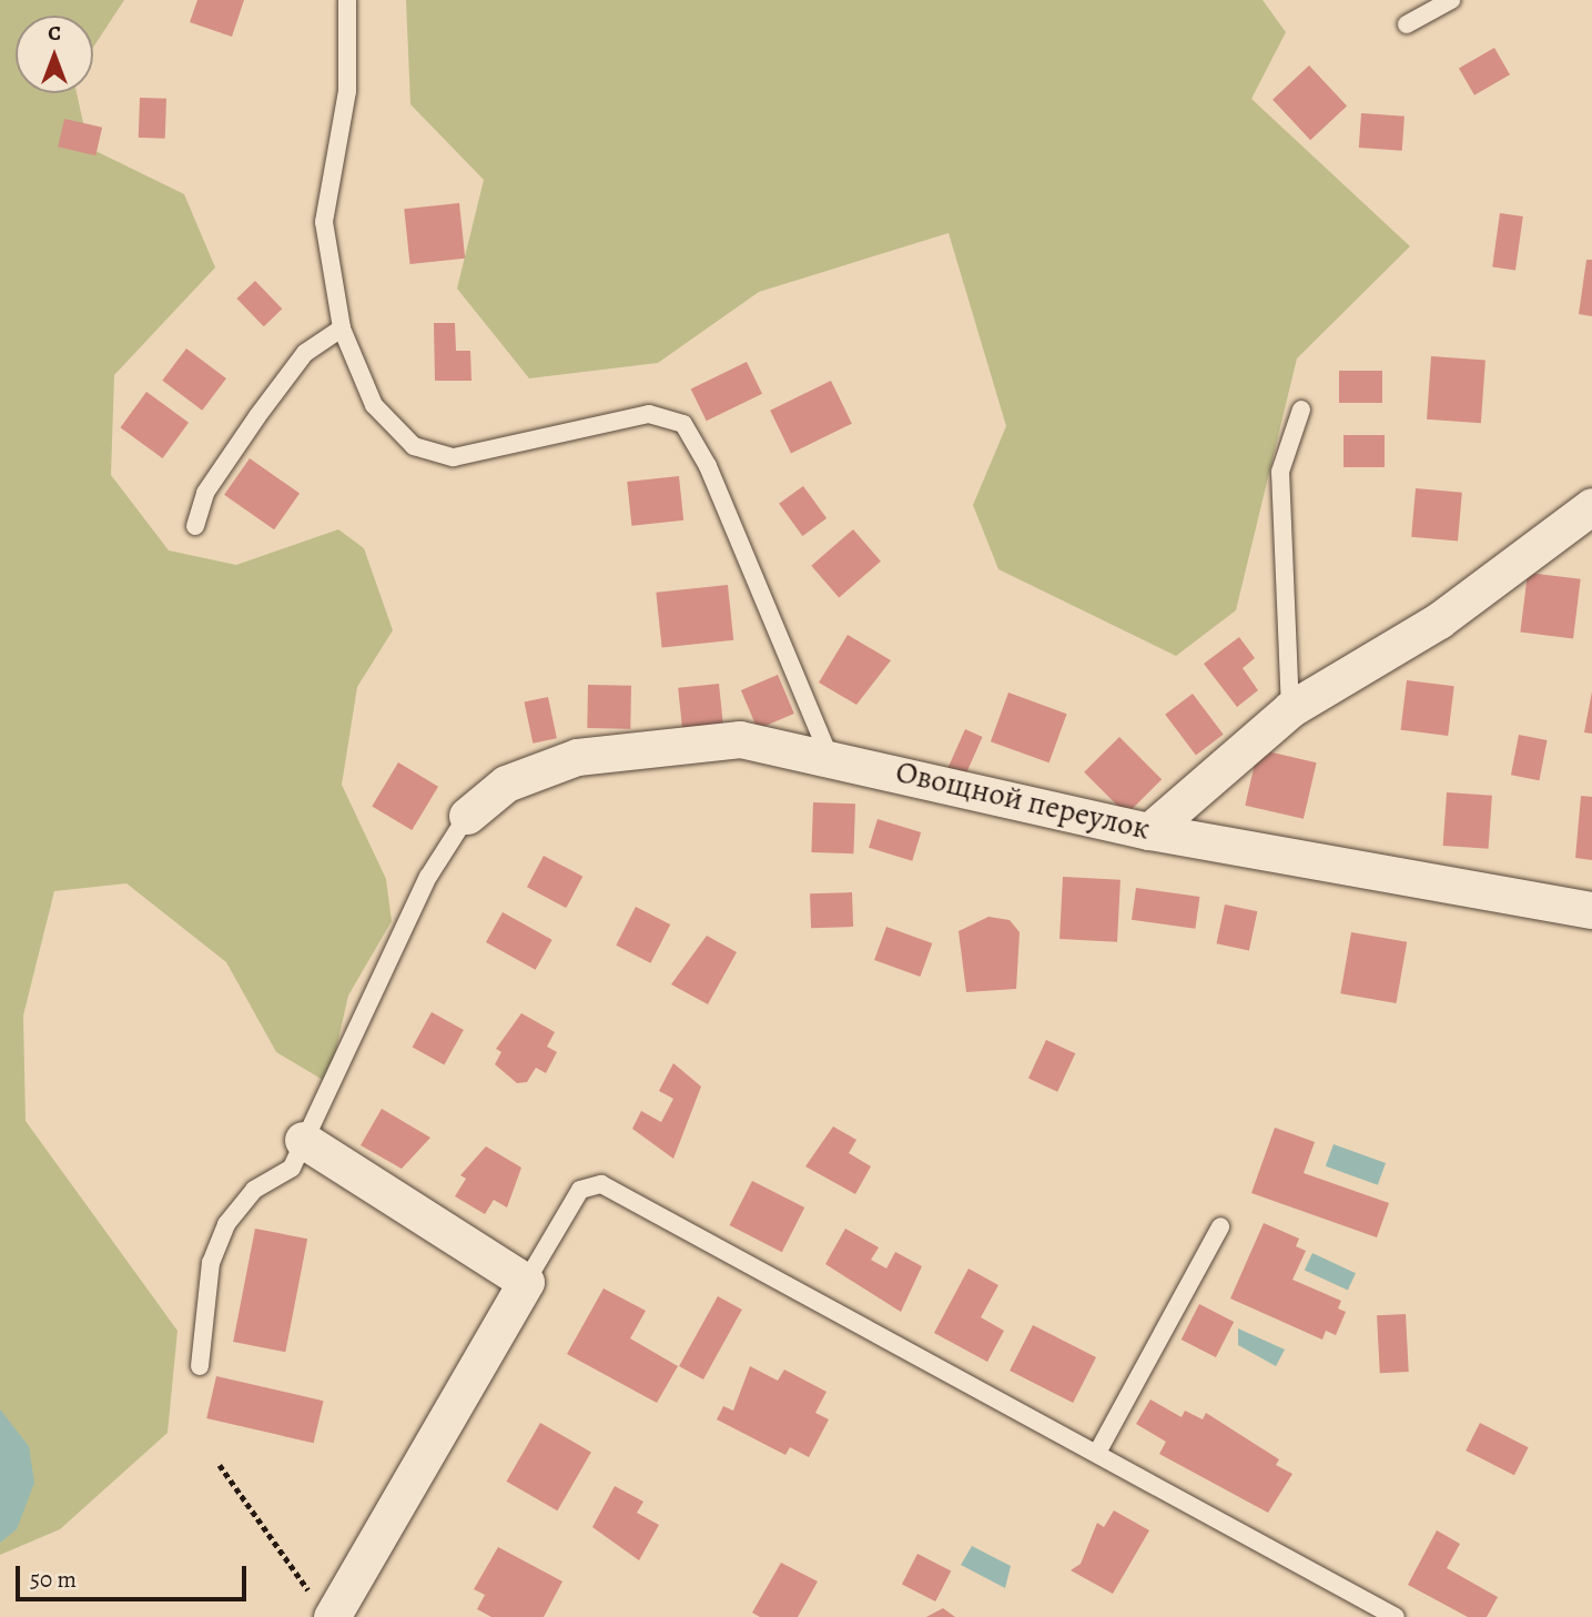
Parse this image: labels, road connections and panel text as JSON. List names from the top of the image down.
{
  "streets": {
    "street": ["Овощной переулок"]
  },
  "scale_bar": "50 m",
  "north": "top"
}
